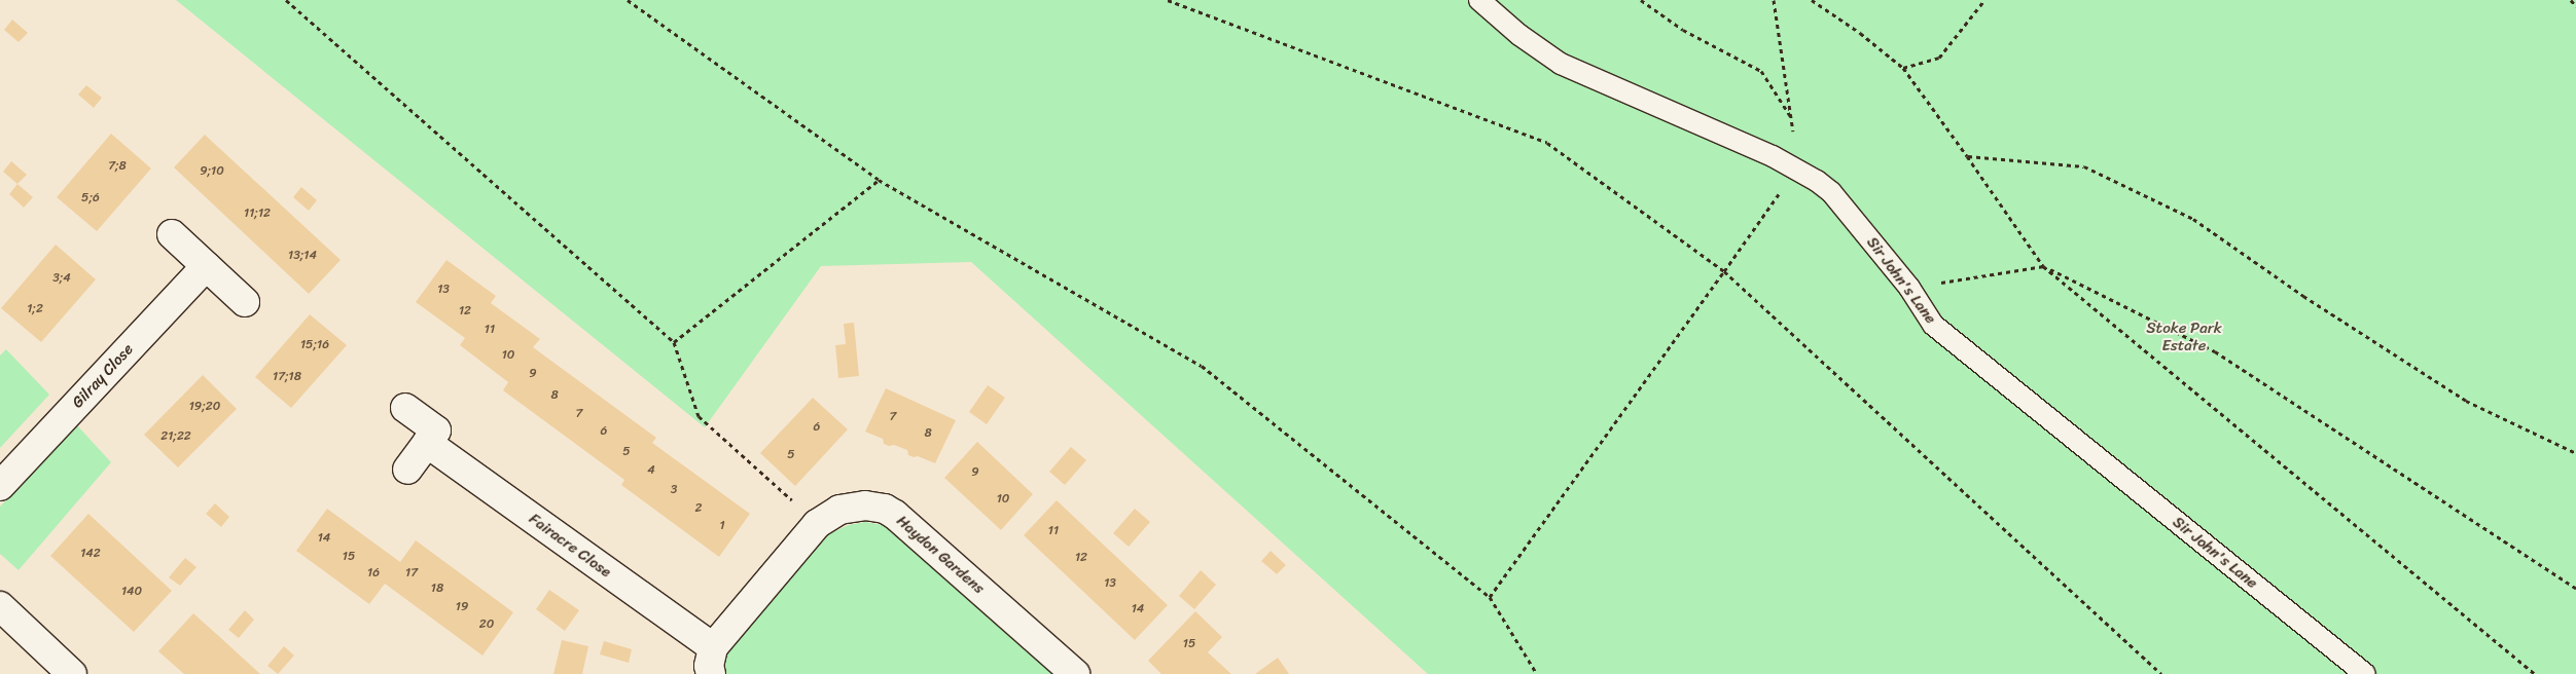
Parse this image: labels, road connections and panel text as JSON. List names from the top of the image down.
{
  "streets": {
    "street": ["Gilray Close", "Fairacre Close", "Haydon Gardens"],
    "lane": ["Sir John's Lane"]
  },
  "crossings": [
    ["Fairacre Close", "Haydon Gardens"]
  ],
  "parks": ["Stoke Park Estate"],
  "house_numbers": [
    "7;8",
    "9;10",
    "5;6",
    "11;12",
    "13;14",
    "3;4",
    "13",
    "1;2",
    "12",
    "11",
    "15;16",
    "10",
    "9",
    "17;18",
    "8",
    "19;20",
    "7",
    "7",
    "6",
    "6",
    "8",
    "21;22",
    "5",
    "5",
    "4",
    "9",
    "3",
    "10",
    "2",
    "1",
    "11",
    "14",
    "142",
    "15",
    "12",
    "16",
    "17",
    "13",
    "18",
    "140",
    "19",
    "14",
    "20",
    "15"
  ]
}
